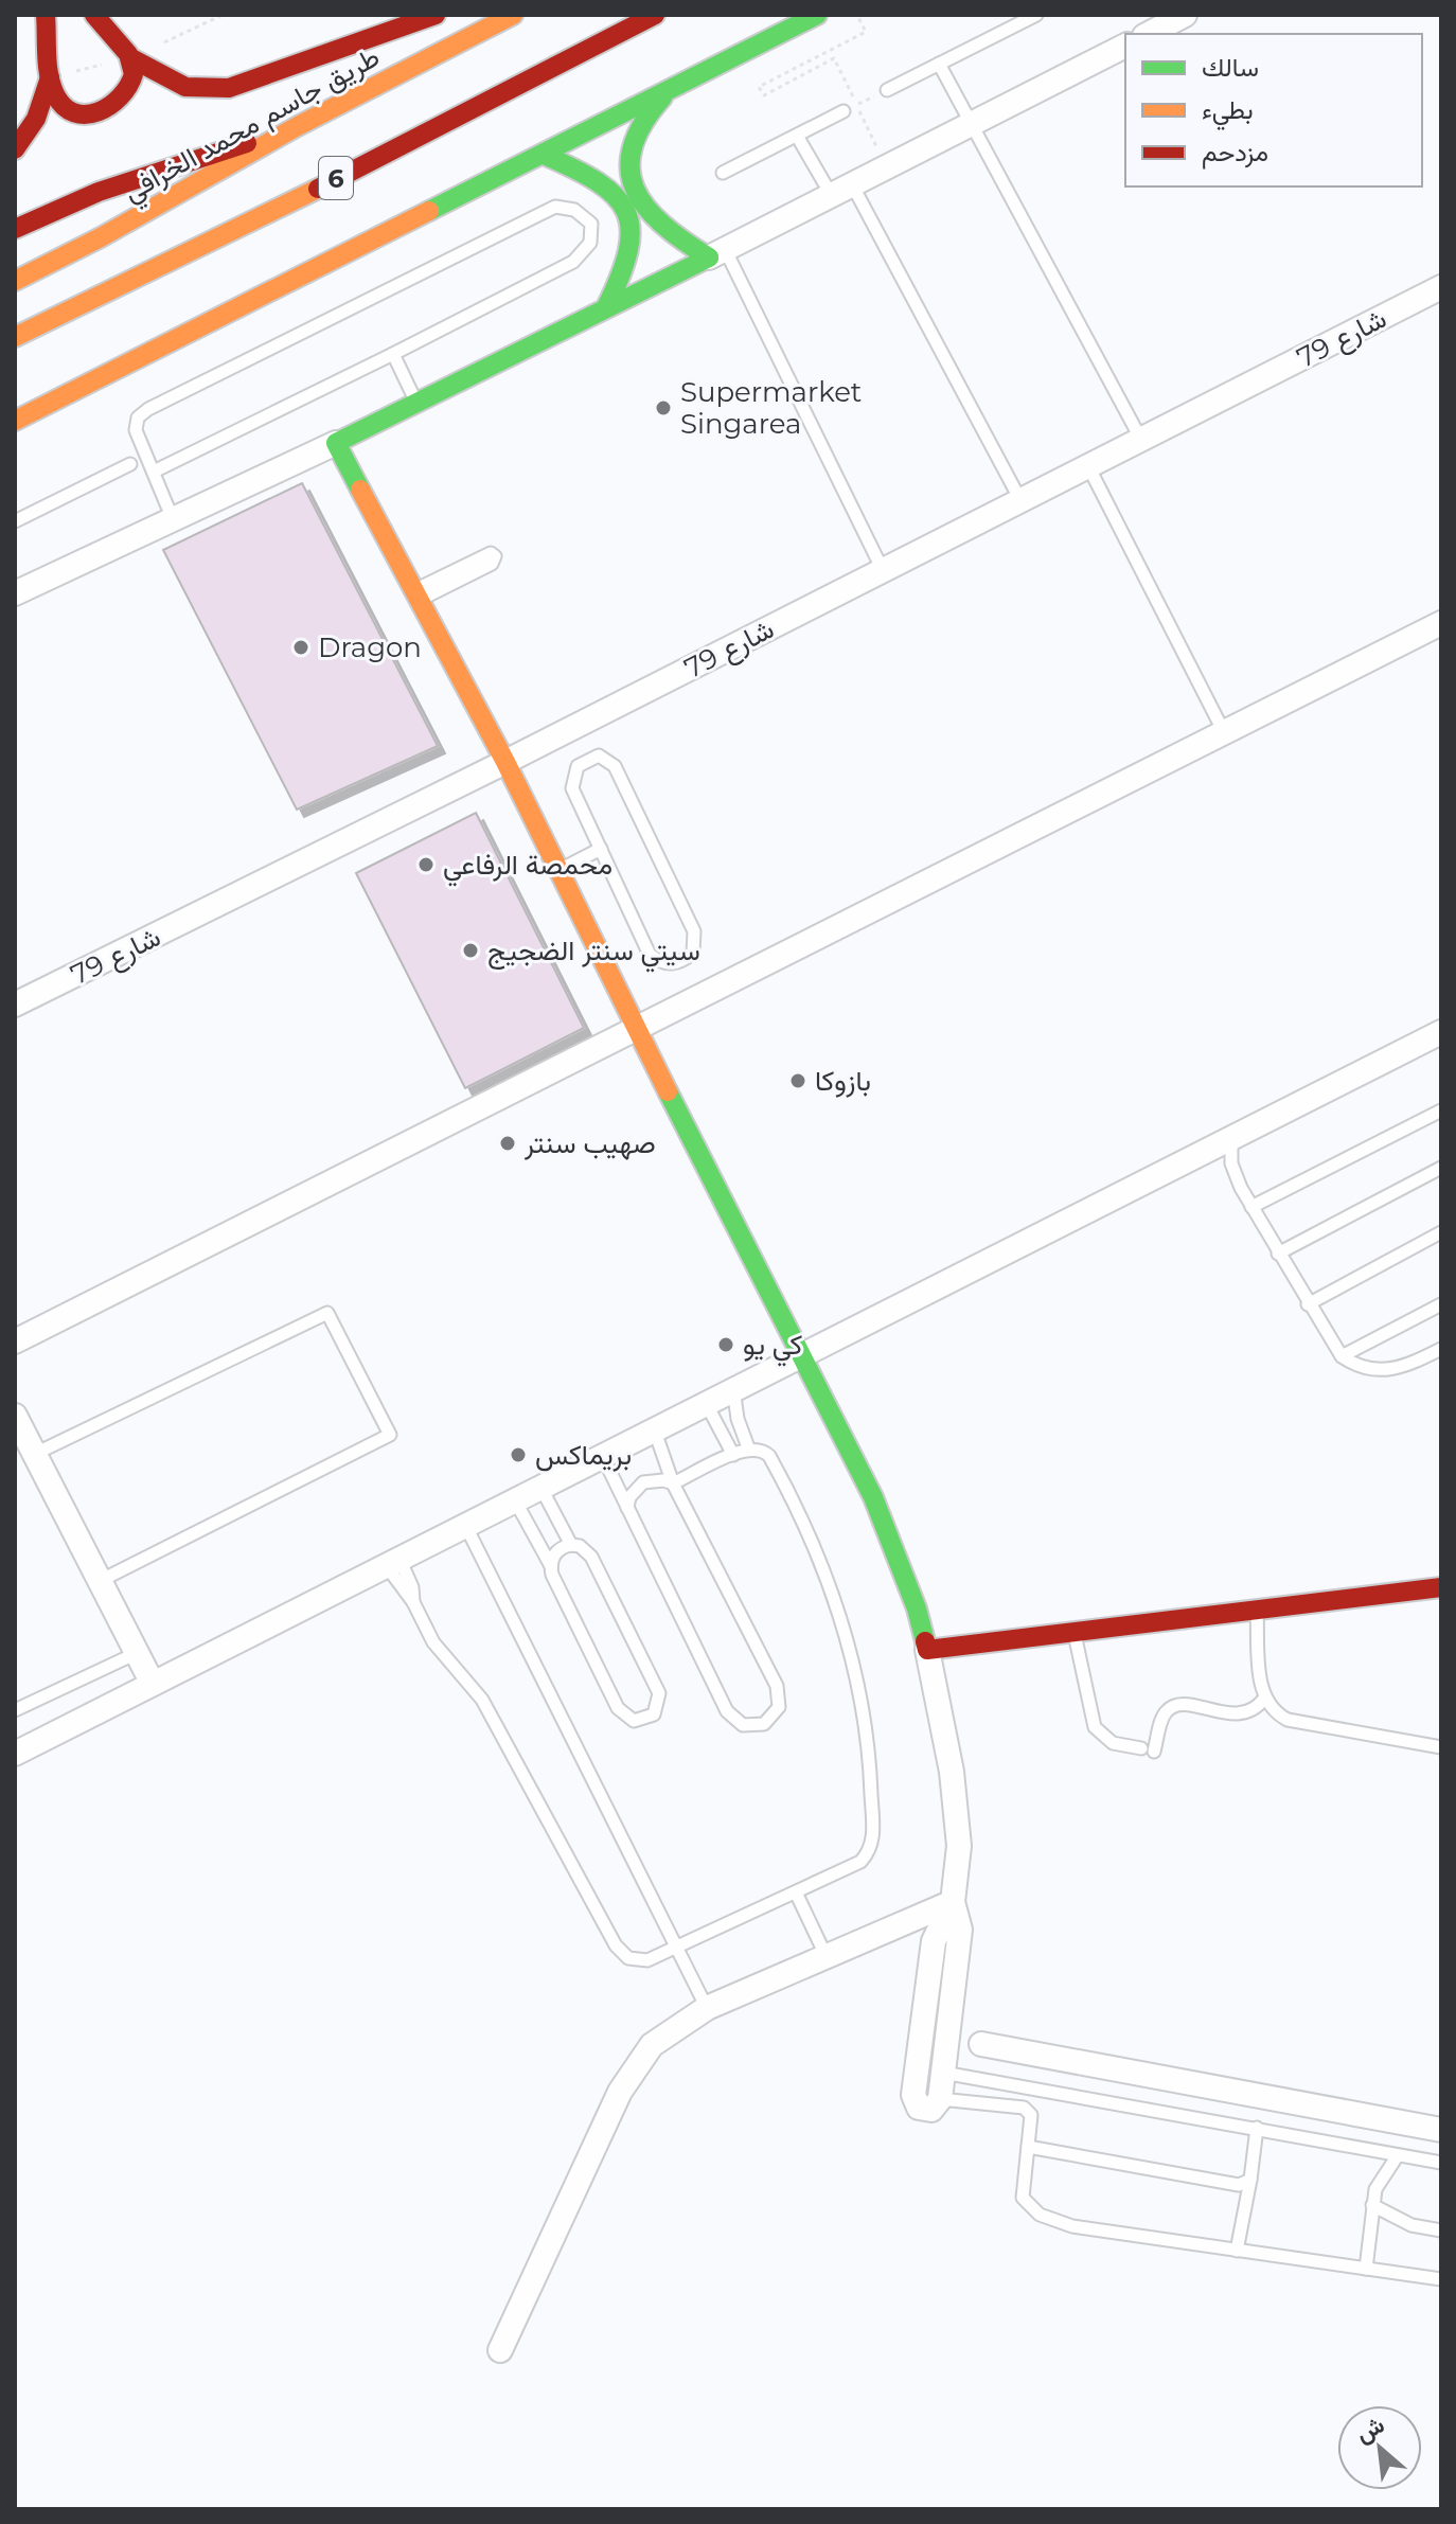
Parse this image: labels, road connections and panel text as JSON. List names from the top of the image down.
{
  "streets": {
    "main road": ["طريق جاسم محمد الخرافي", "6"],
    "street": ["شارع 79"]
  },
  "places": [
    "Supermarket Singarea",
    "Dragon",
    "محمصة الرفاعي",
    "سيتي سنتر الضجيج",
    "بازوكا",
    "صهيب سنتر",
    "كي يو",
    "بريماكس"
  ],
  "legend": ["سالك", "بطيء", "مزدحم"],
  "north": "top left"
}
